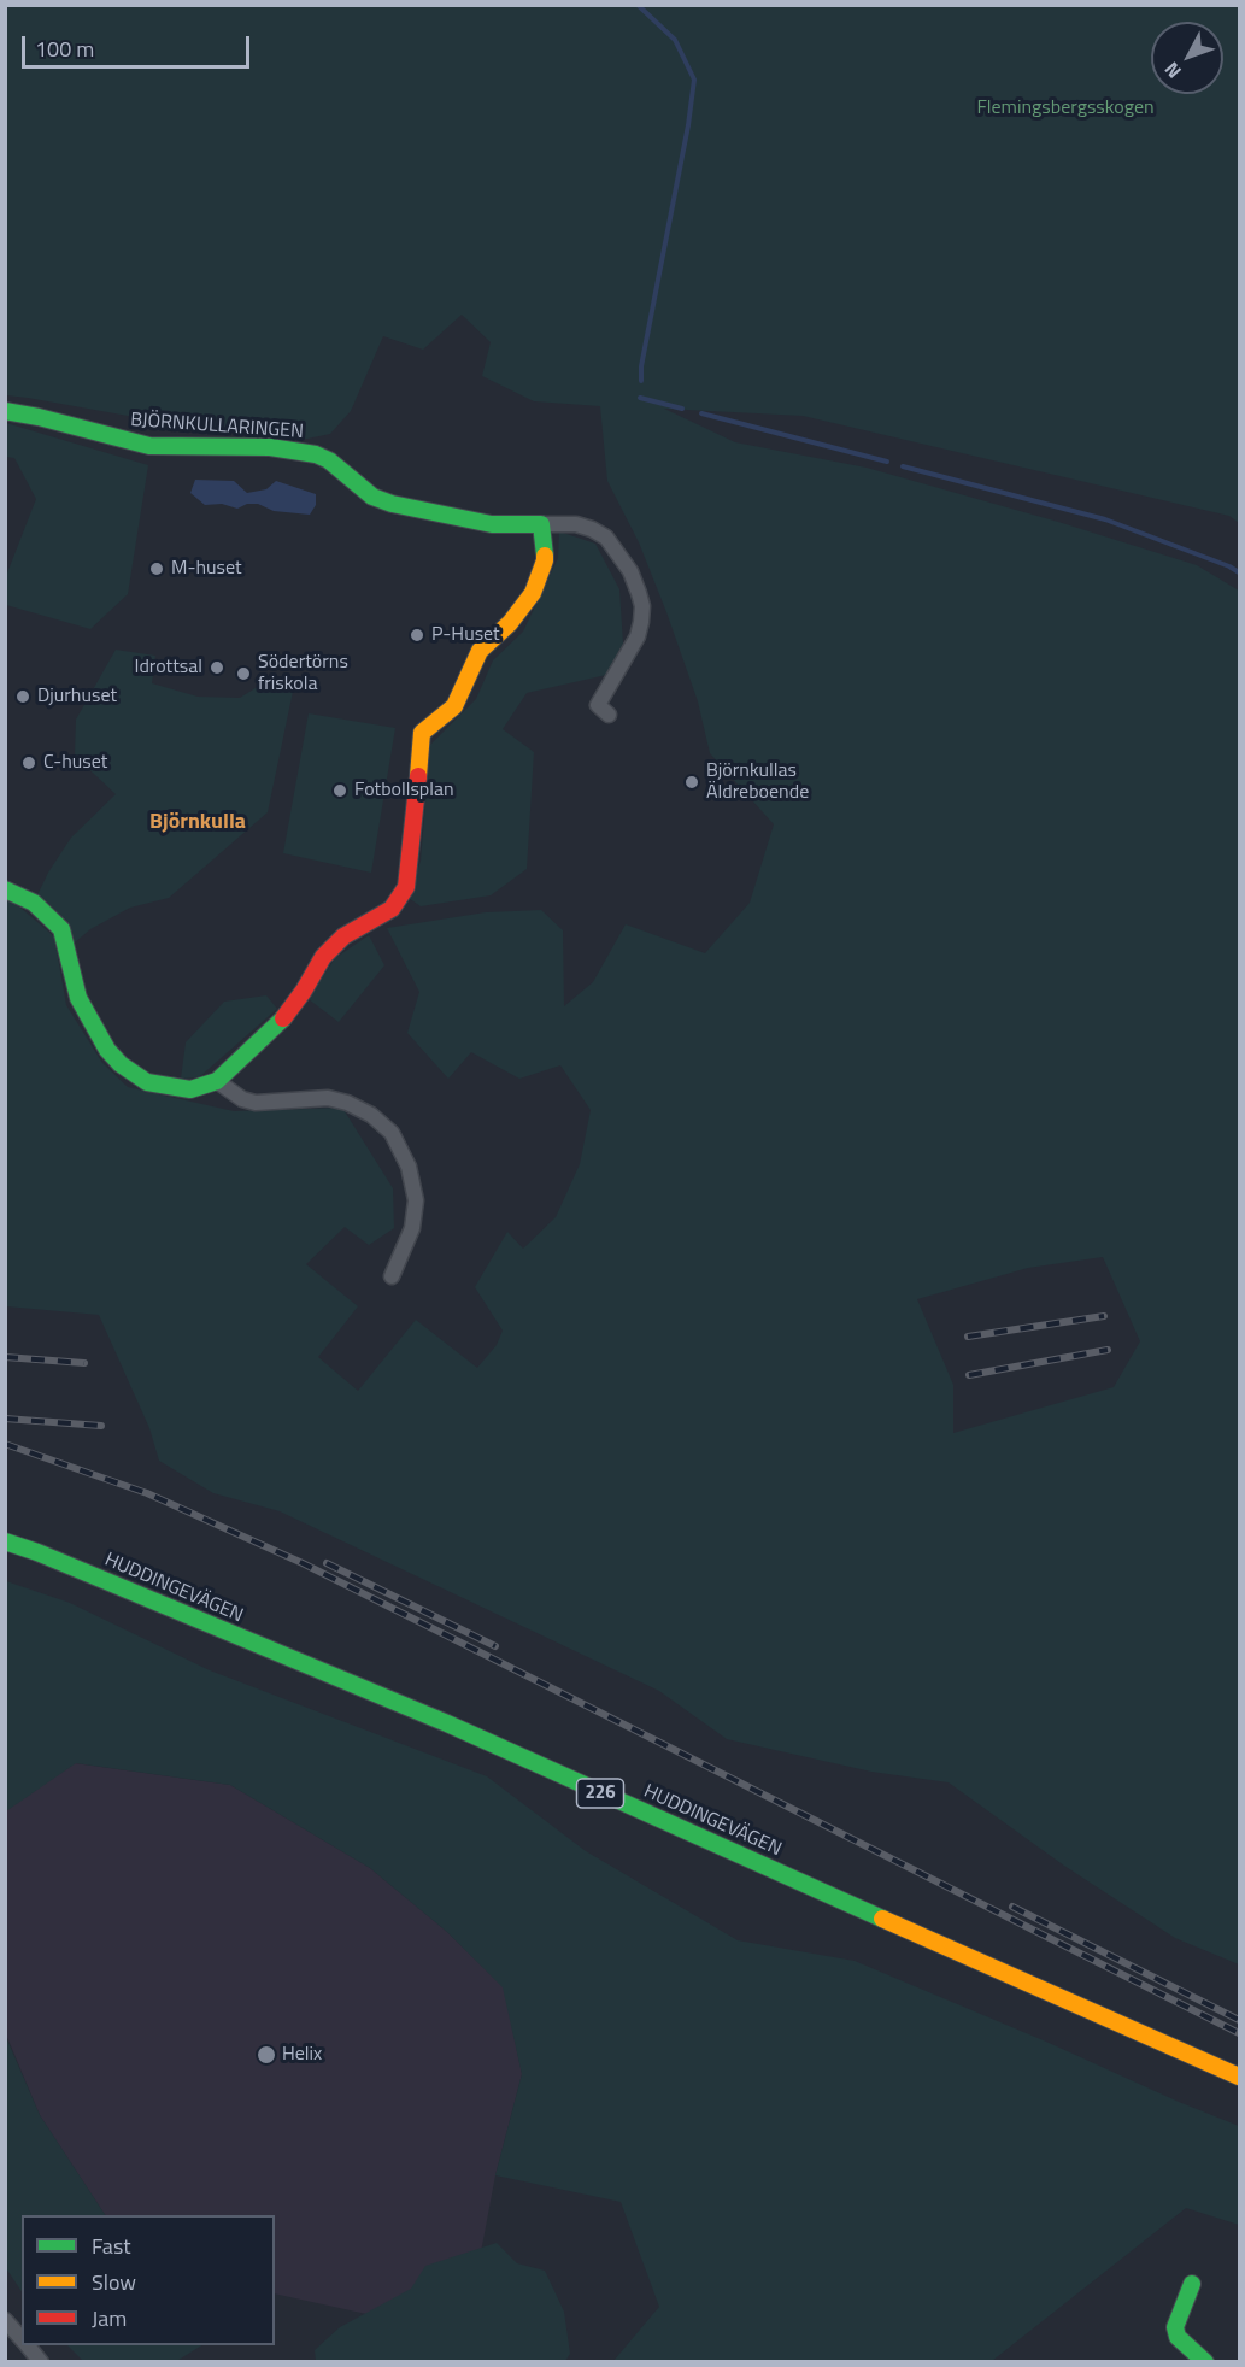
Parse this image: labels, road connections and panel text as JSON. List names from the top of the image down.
{
  "streets": {
    "street": ["BJÖRNKULLARINGEN", "HUDDINGEVÄGEN", "226"]
  },
  "districts": ["Björnkulla"],
  "parks": ["Flemingsbergsskogen"],
  "places": [
    "M-huset",
    "P-Huset",
    "Idrottsal",
    "Södertörns friskola",
    "Djurhuset",
    "C-huset",
    "Björnkullas Äldreboende",
    "Fotbollsplan",
    "Helix"
  ],
  "legend": ["Fast", "Slow", "Jam"],
  "scale_bar": "100 m",
  "north": "bottom left"
}
